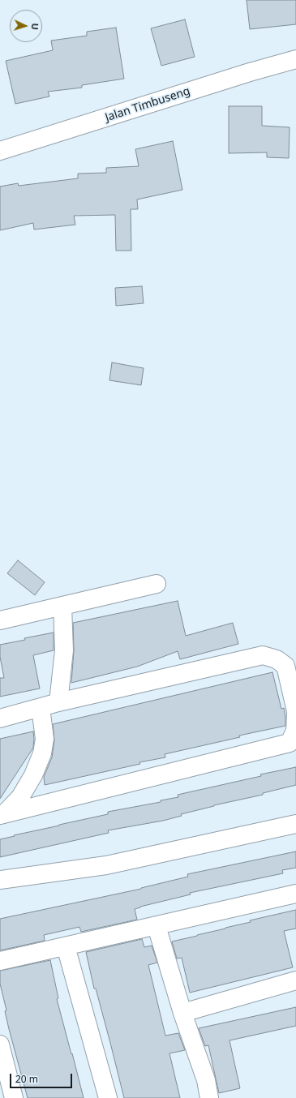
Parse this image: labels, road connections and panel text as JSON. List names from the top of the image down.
{
  "streets": {
    "street": ["Jalan Timbuseng"]
  },
  "scale_bar": "20 m",
  "north": "right"
}
